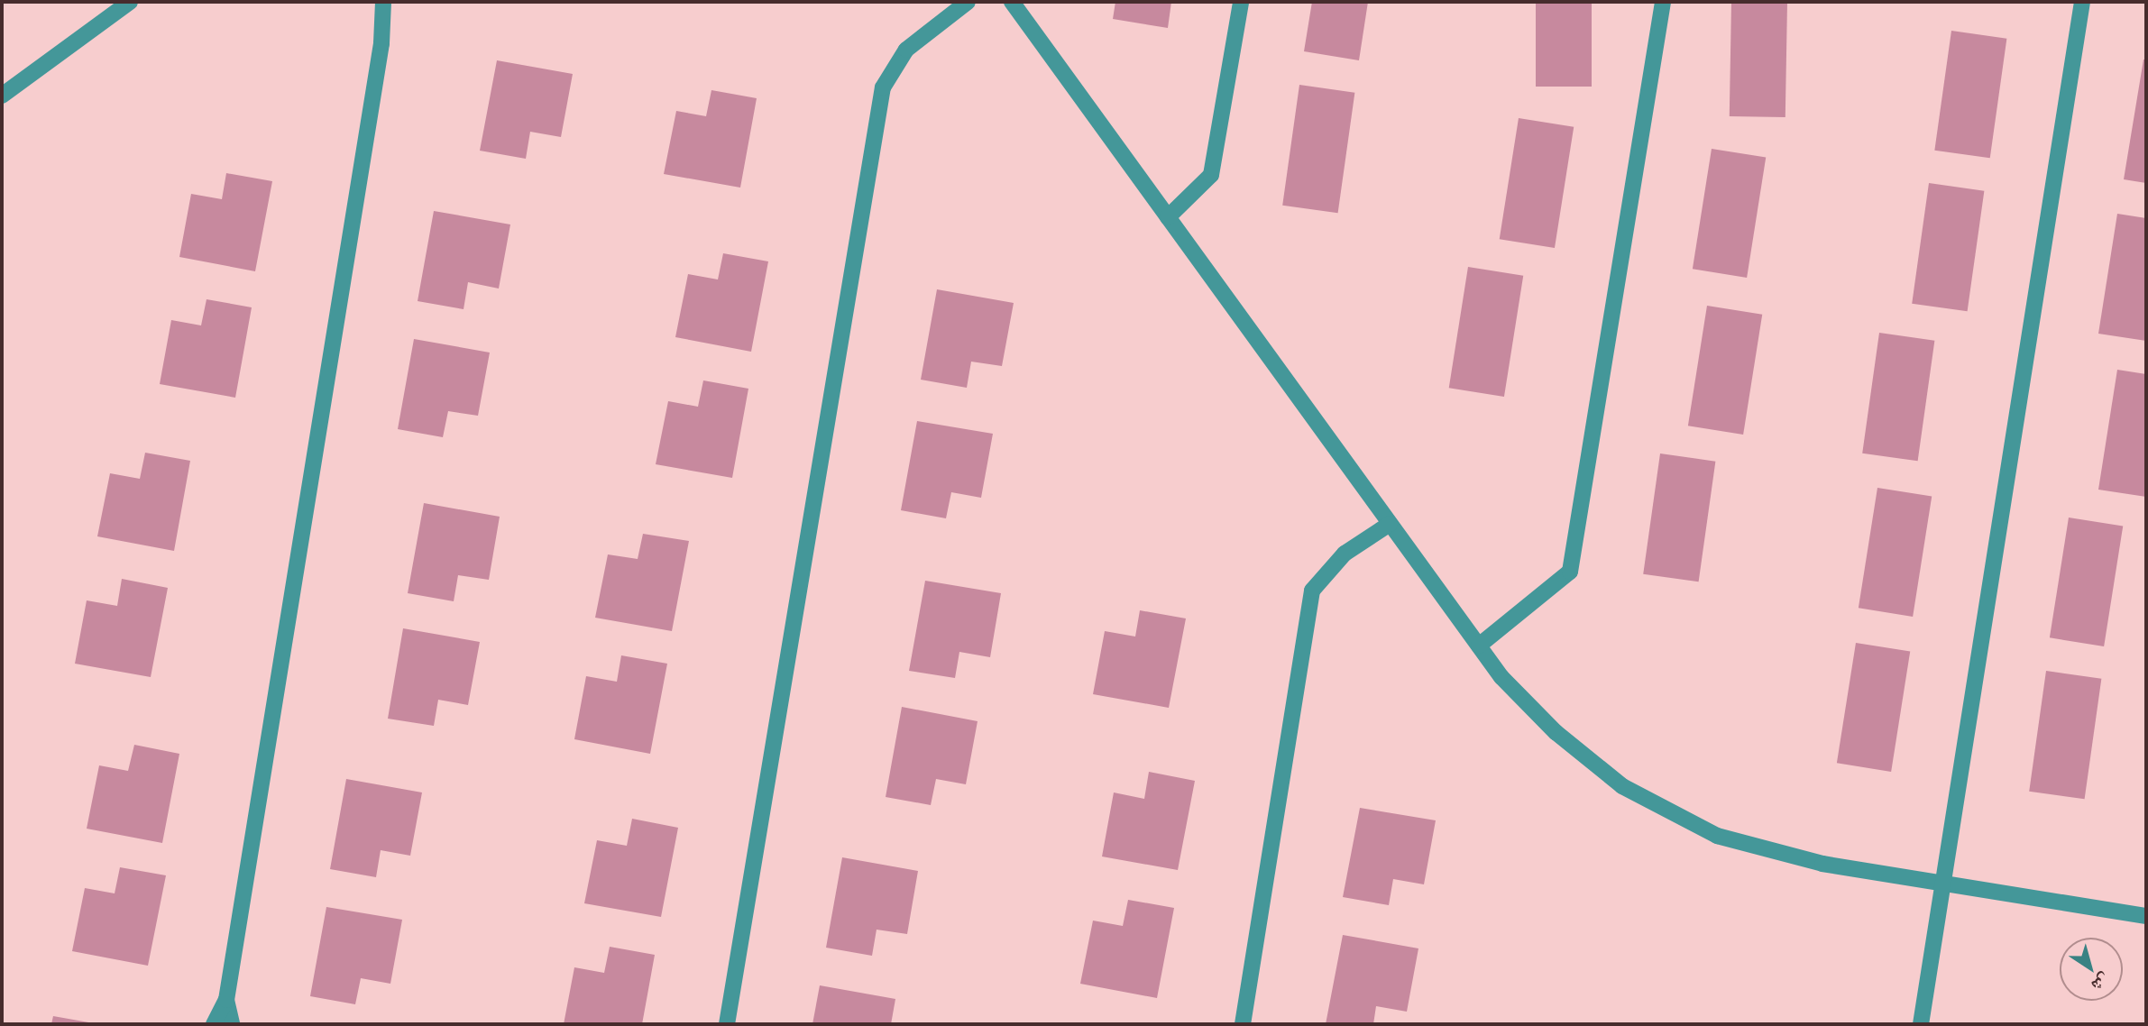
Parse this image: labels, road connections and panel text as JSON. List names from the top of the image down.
{
  "north": "bottom right"
}
